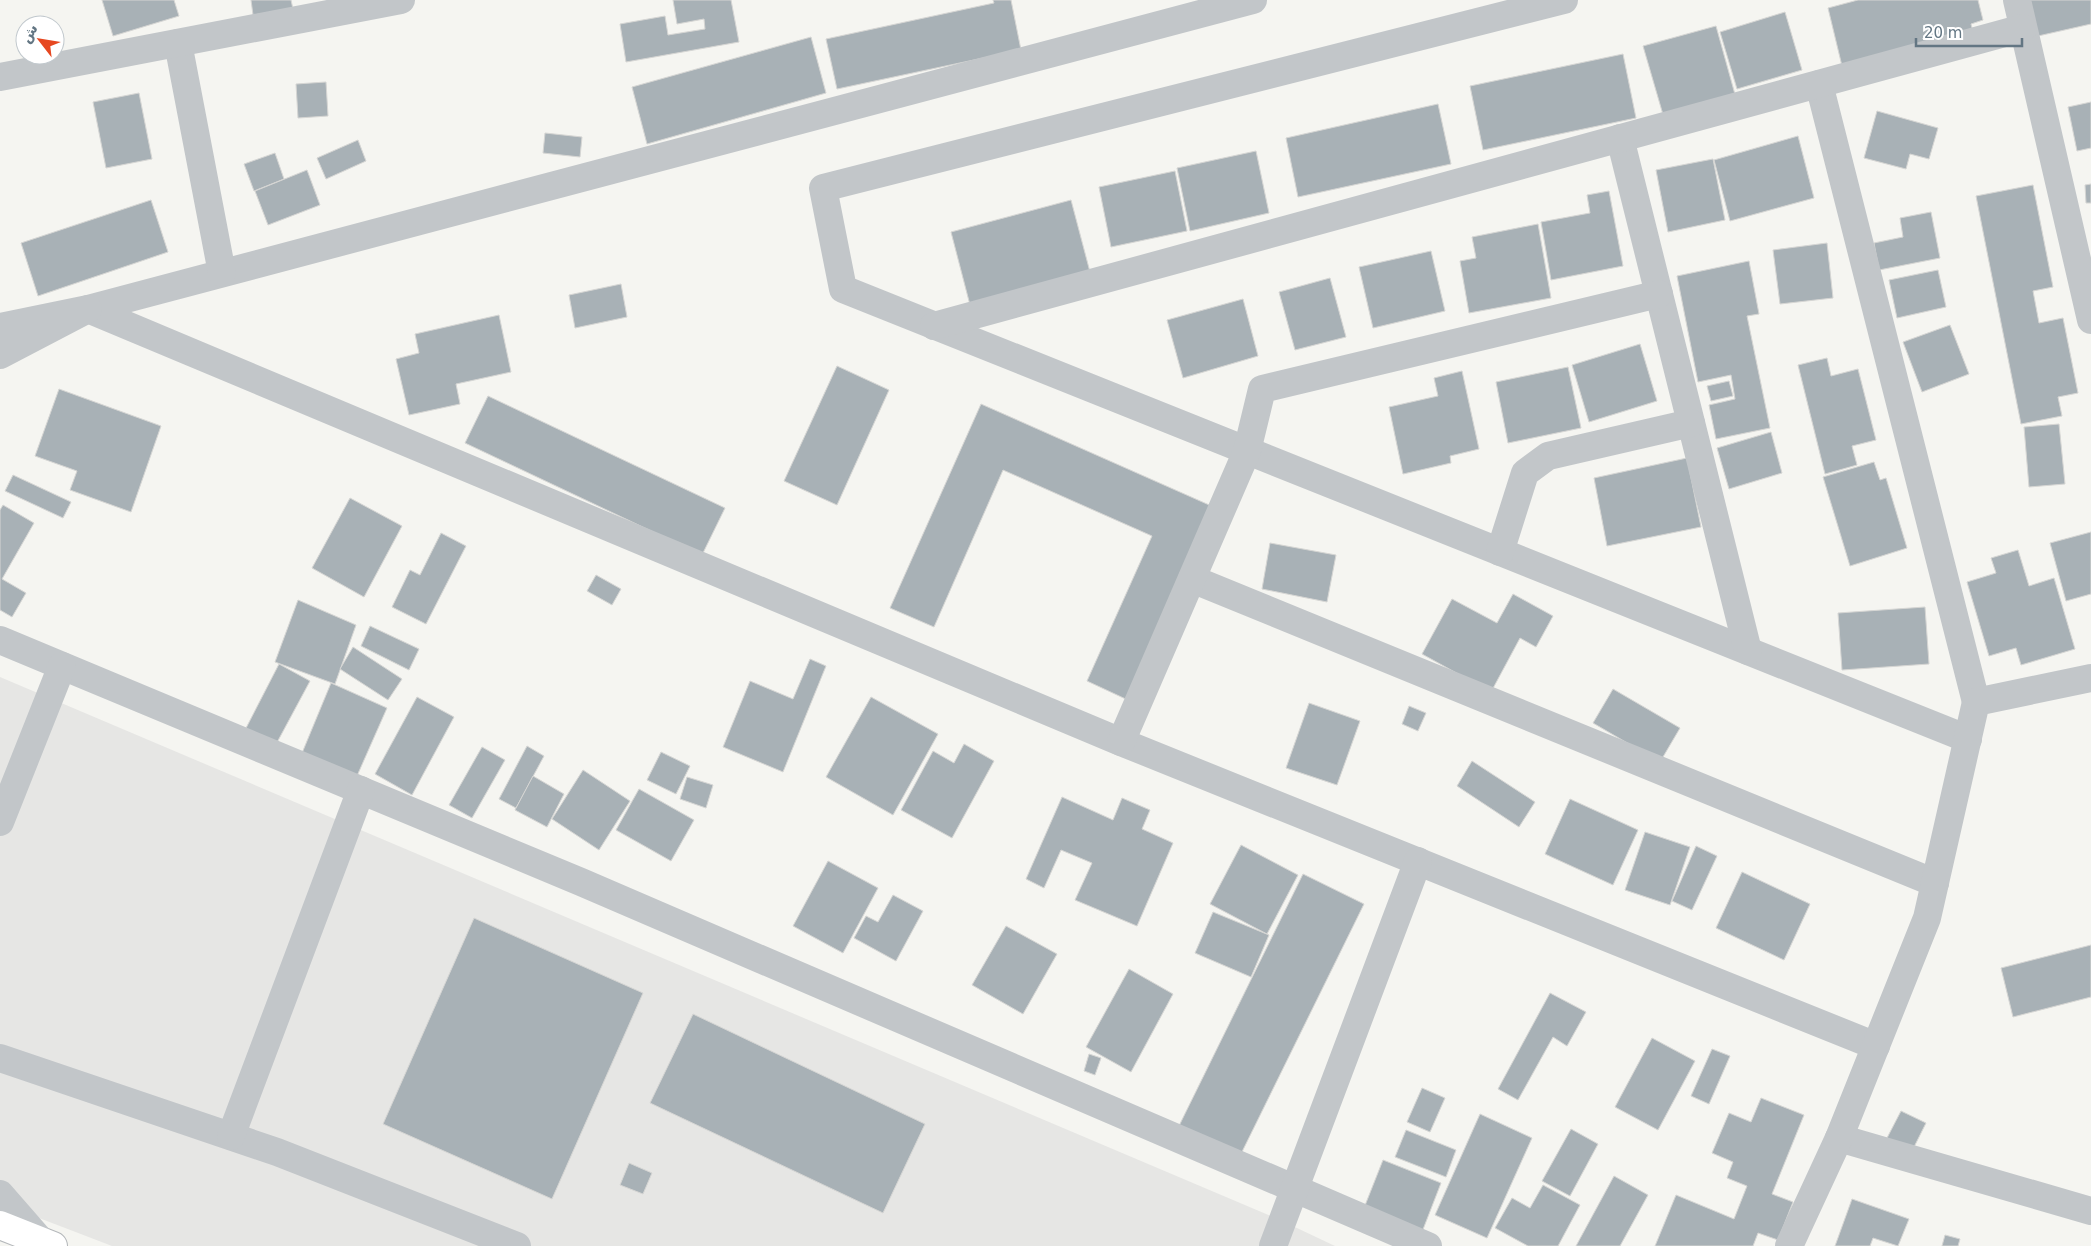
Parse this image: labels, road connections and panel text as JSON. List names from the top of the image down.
{
  "scale_bar": "20 m",
  "north": "top left"
}
